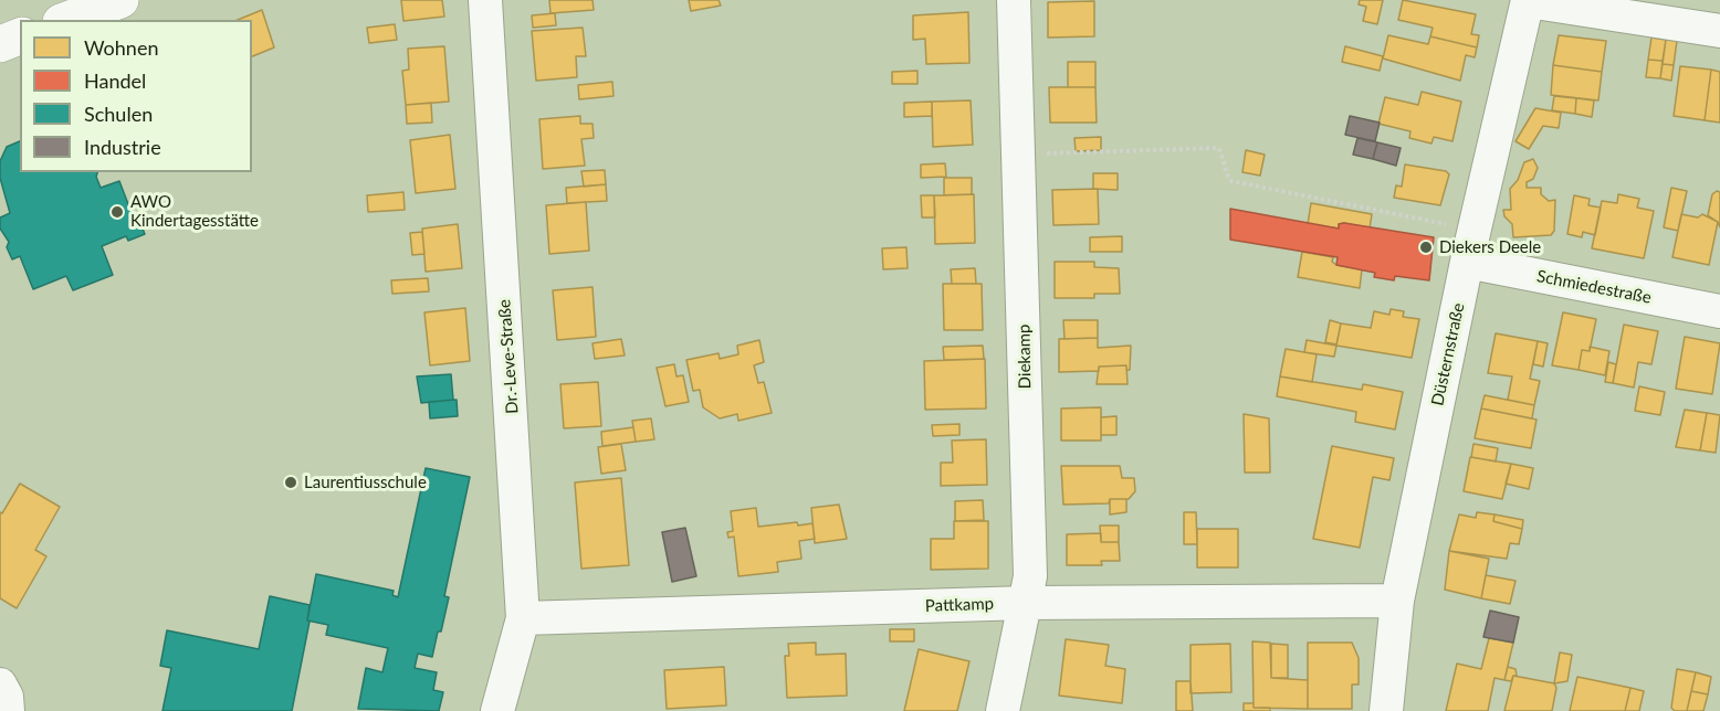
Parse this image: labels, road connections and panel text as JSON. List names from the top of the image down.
{
  "streets": {
    "street": [
      "Schmiedestraße",
      "Düsternstraße",
      "Dr.-Leve-Straße",
      "Diekamp",
      "Pattkamp"
    ]
  },
  "crossings": [
    ["Schmiedestraße", "Düsternstraße"],
    ["Düsternstraße", "Pattkamp"],
    ["Dr.-Leve-Straße", "Pattkamp"],
    ["Diekamp", "Pattkamp"]
  ],
  "places": ["AWO Kindertagesstätte", "Diekers Deele", "Laurentiusschule"],
  "legend": [
    "Wohnen",
    "Handel",
    "Schulen",
    "Industrie"
  ]
}
